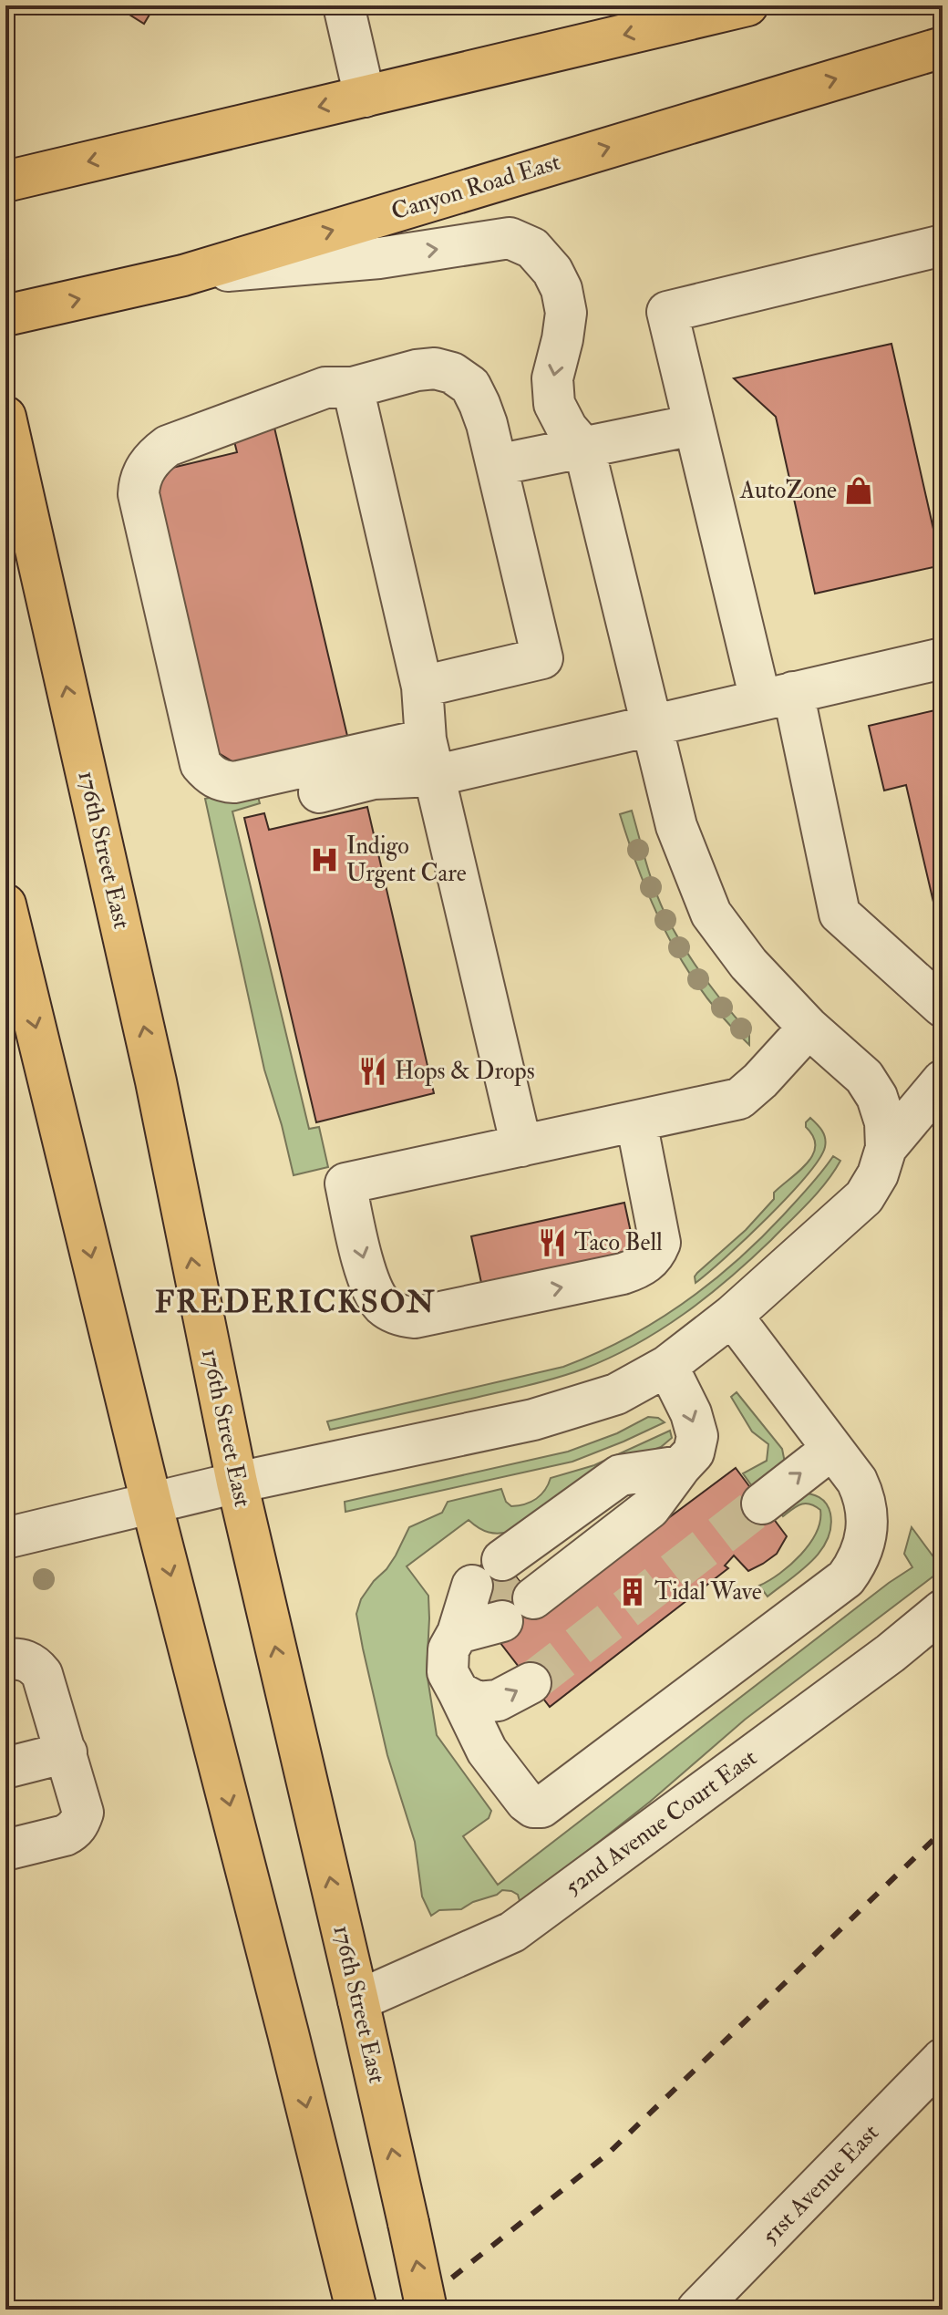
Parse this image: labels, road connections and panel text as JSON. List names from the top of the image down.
{
  "streets": {
    "main road": ["Canyon Road East", "176th Street East"],
    "street": ["52nd Avenue Court East", "51st Avenue East"]
  },
  "crossings": [
    ["176th Street East", "52nd Avenue Court East"]
  ],
  "districts": ["FREDERICKSON"],
  "places": {
    "shop": ["AutoZone"],
    "hospital": ["Indigo Urgent Care"],
    "restaurant": ["Hops & Drops", "Taco Bell"],
    "building": ["Tidal Wave"]
  }
}
